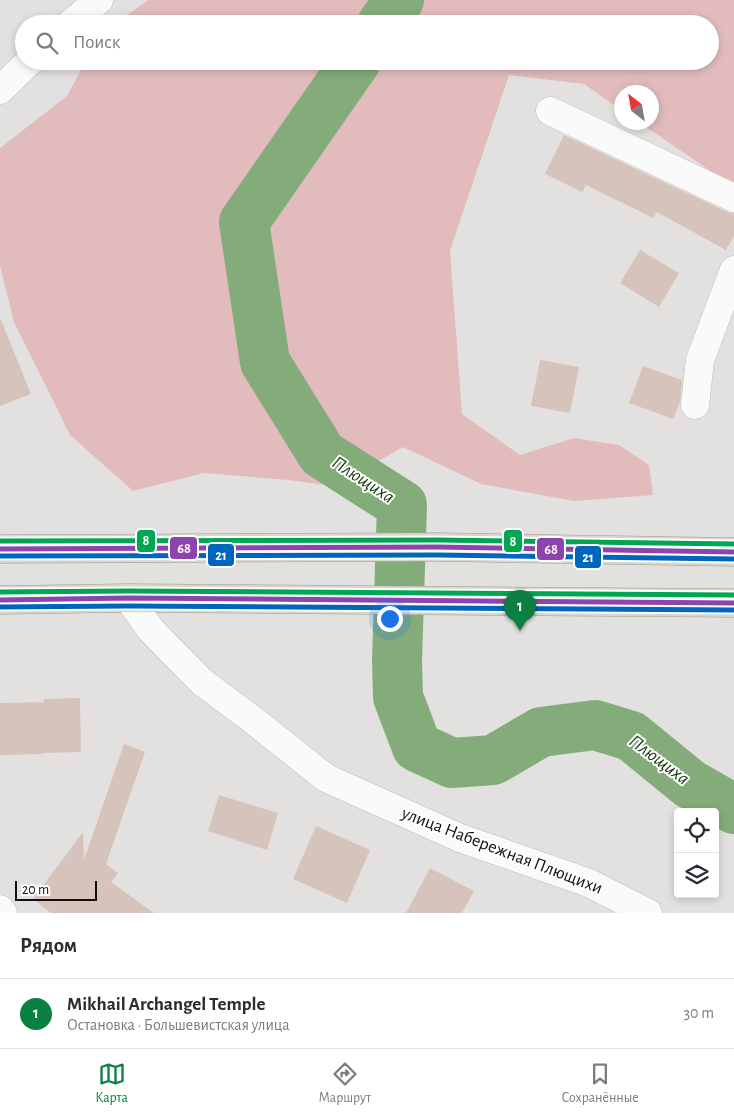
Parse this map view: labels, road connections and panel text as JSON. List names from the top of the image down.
{
  "streets": {
    "street": ["улица Набережная Плющихи"]
  },
  "water": ["Плющиха"],
  "lines": ["transit line 8", "transit line 68", "transit line 21"],
  "scale_bar": "20 m",
  "north": "top left",
  "page": {
    "search": "Поиск",
    "pins": "1",
    "scale": "20 m",
    "heading": "Рядом",
    "list": [
      {
        "mark": "1",
        "name": "Mikhail Archangel Temple",
        "note": "Остановка · Большевистская улица",
        "value": "30 m"
      }
    ],
    "nav": ["Карта", "Маршрут", "Сохранённые"]
  }
}
